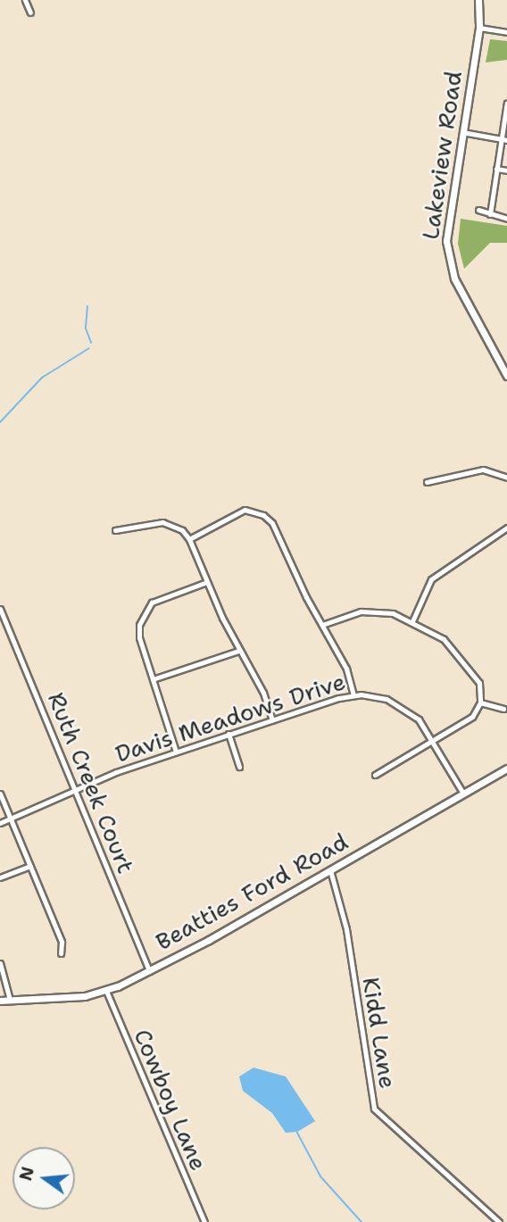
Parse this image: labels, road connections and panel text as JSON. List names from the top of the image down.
{
  "streets": {
    "main road": ["Lakeview Road", "Beatties Ford Road"],
    "street": [
      "Davis Meadows Drive",
      "Ruth Creek Court",
      "Kidd Lane",
      "Cowboy Lane"
    ]
  },
  "crossings": [
    ["Davis Meadows Drive", "Ruth Creek Court"],
    ["Davis Meadows Drive", "Beatties Ford Road"],
    ["Ruth Creek Court", "Beatties Ford Road"],
    ["Beatties Ford Road", "Kidd Lane"],
    ["Beatties Ford Road", "Cowboy Lane"]
  ],
  "north": "left"
}
